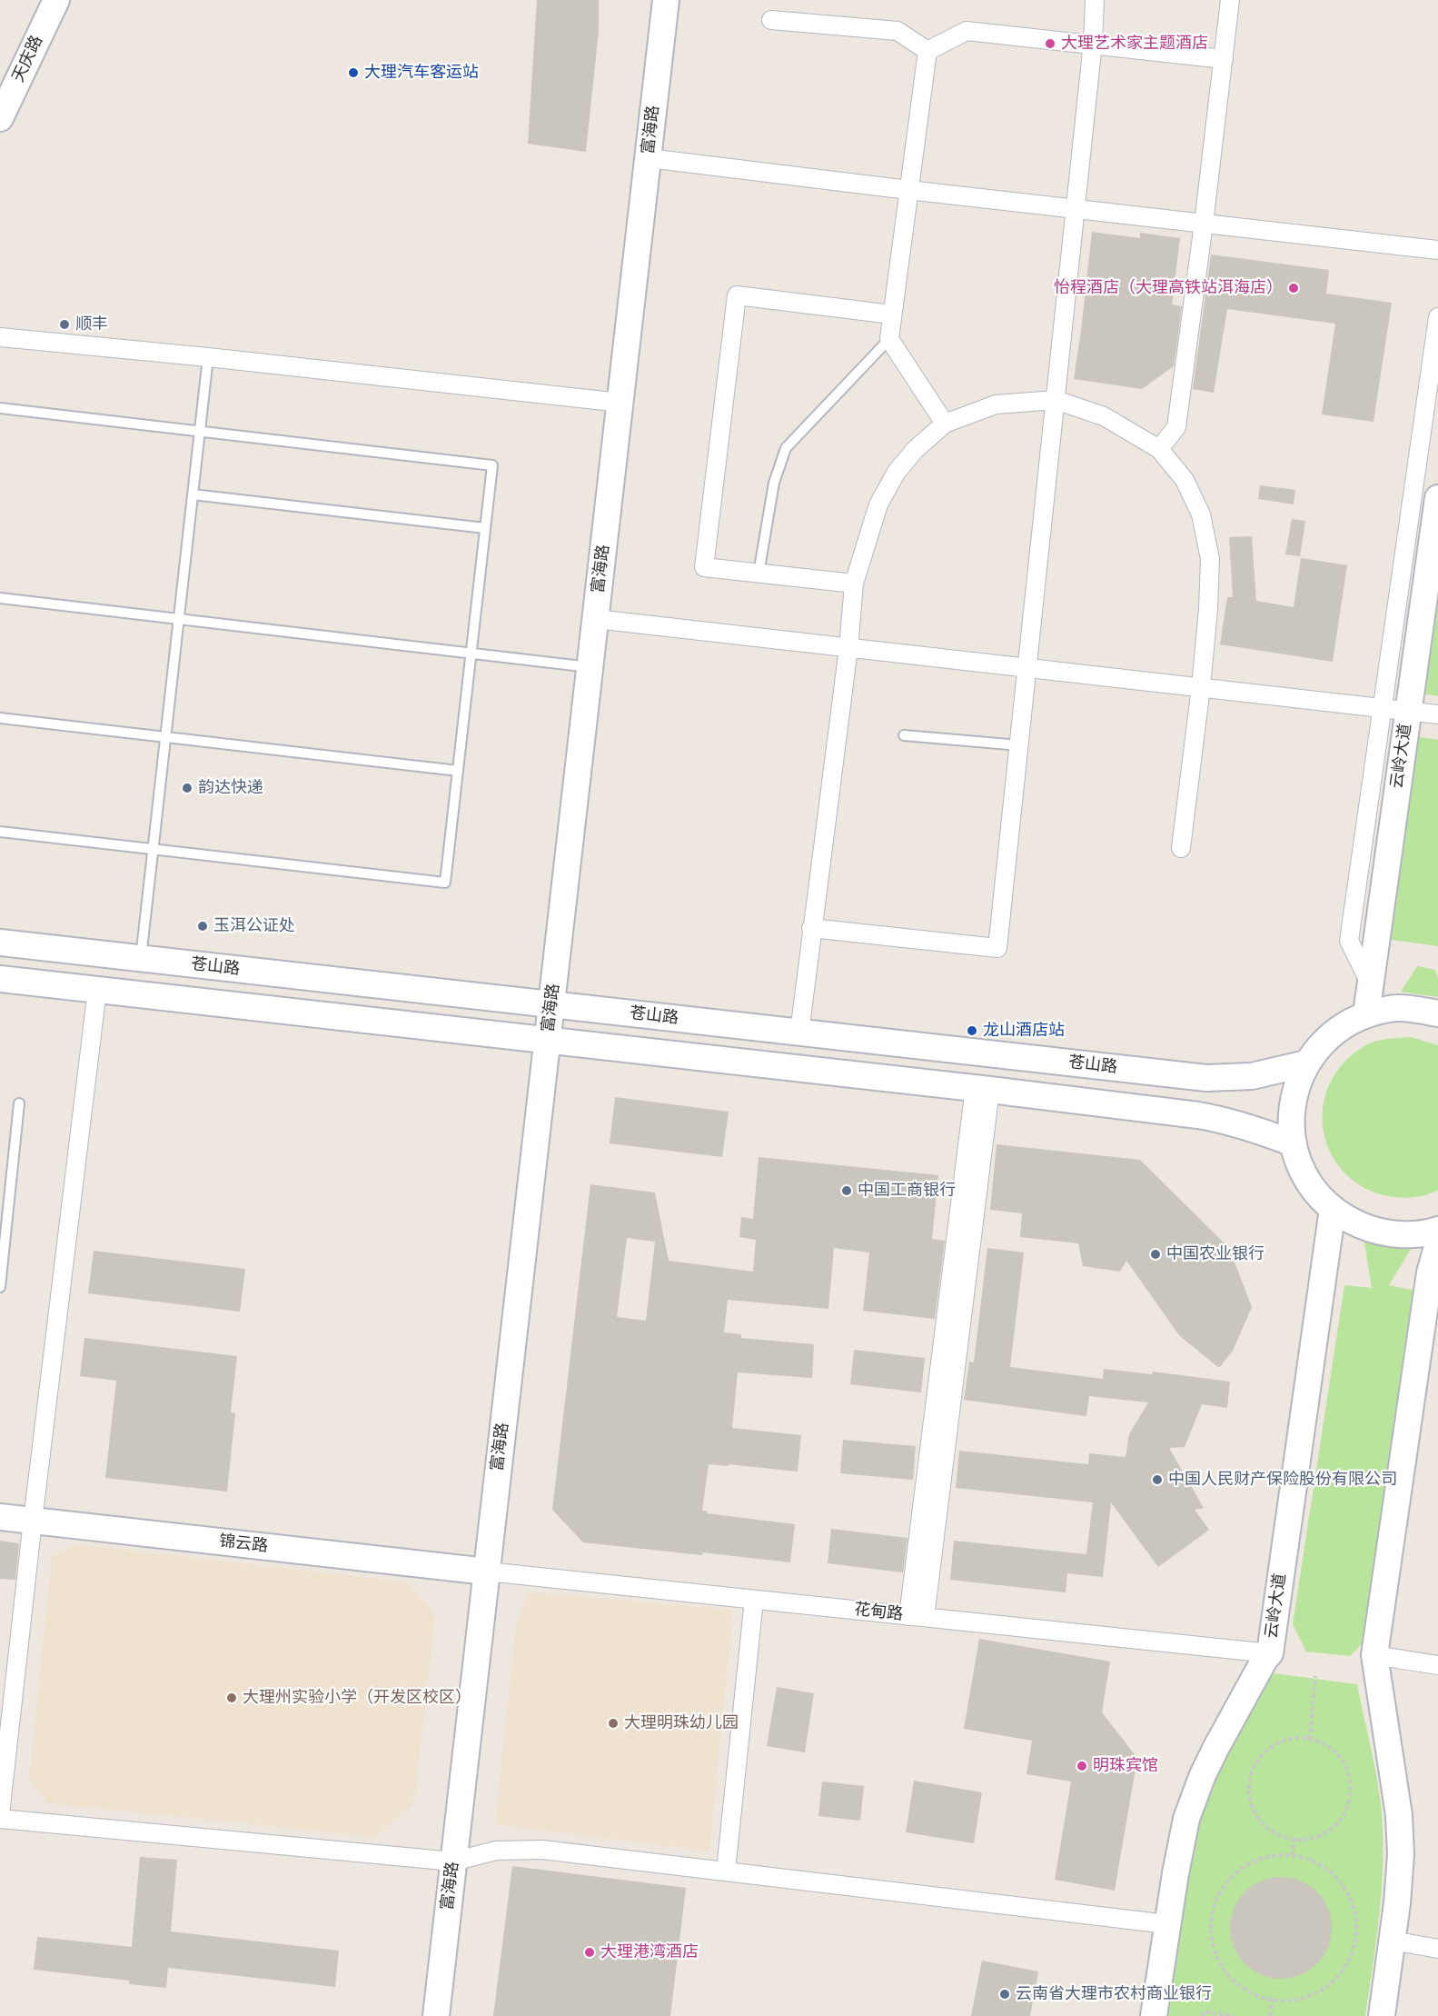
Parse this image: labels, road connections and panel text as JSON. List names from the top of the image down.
{
  "streets": {
    "street": [
      "天庆路",
      "富海路",
      "云岭大道",
      "苍山路",
      "锦云路",
      "花甸路"
    ]
  },
  "crossings": [
    ["富海路", "苍山路"],
    ["富海路", "锦云路"],
    ["富海路", "花甸路"],
    ["云岭大道", "花甸路"],
    ["锦云路", "花甸路"]
  ],
  "places": [
    "大理艺术家主题酒店",
    "大理汽车客运站",
    "怡程酒店（大理高铁站洱海店）",
    "顺丰",
    "韵达快递",
    "玉洱公证处",
    "龙山酒店站",
    "中国工商银行",
    "中国农业银行",
    "中国人民财产保险股份有限公司",
    "大理州实验小学（开发区校区）",
    "大理明珠幼儿园",
    "明珠宾馆",
    "大理港湾酒店",
    "云南省大理市农村商业银行"
  ]
}
